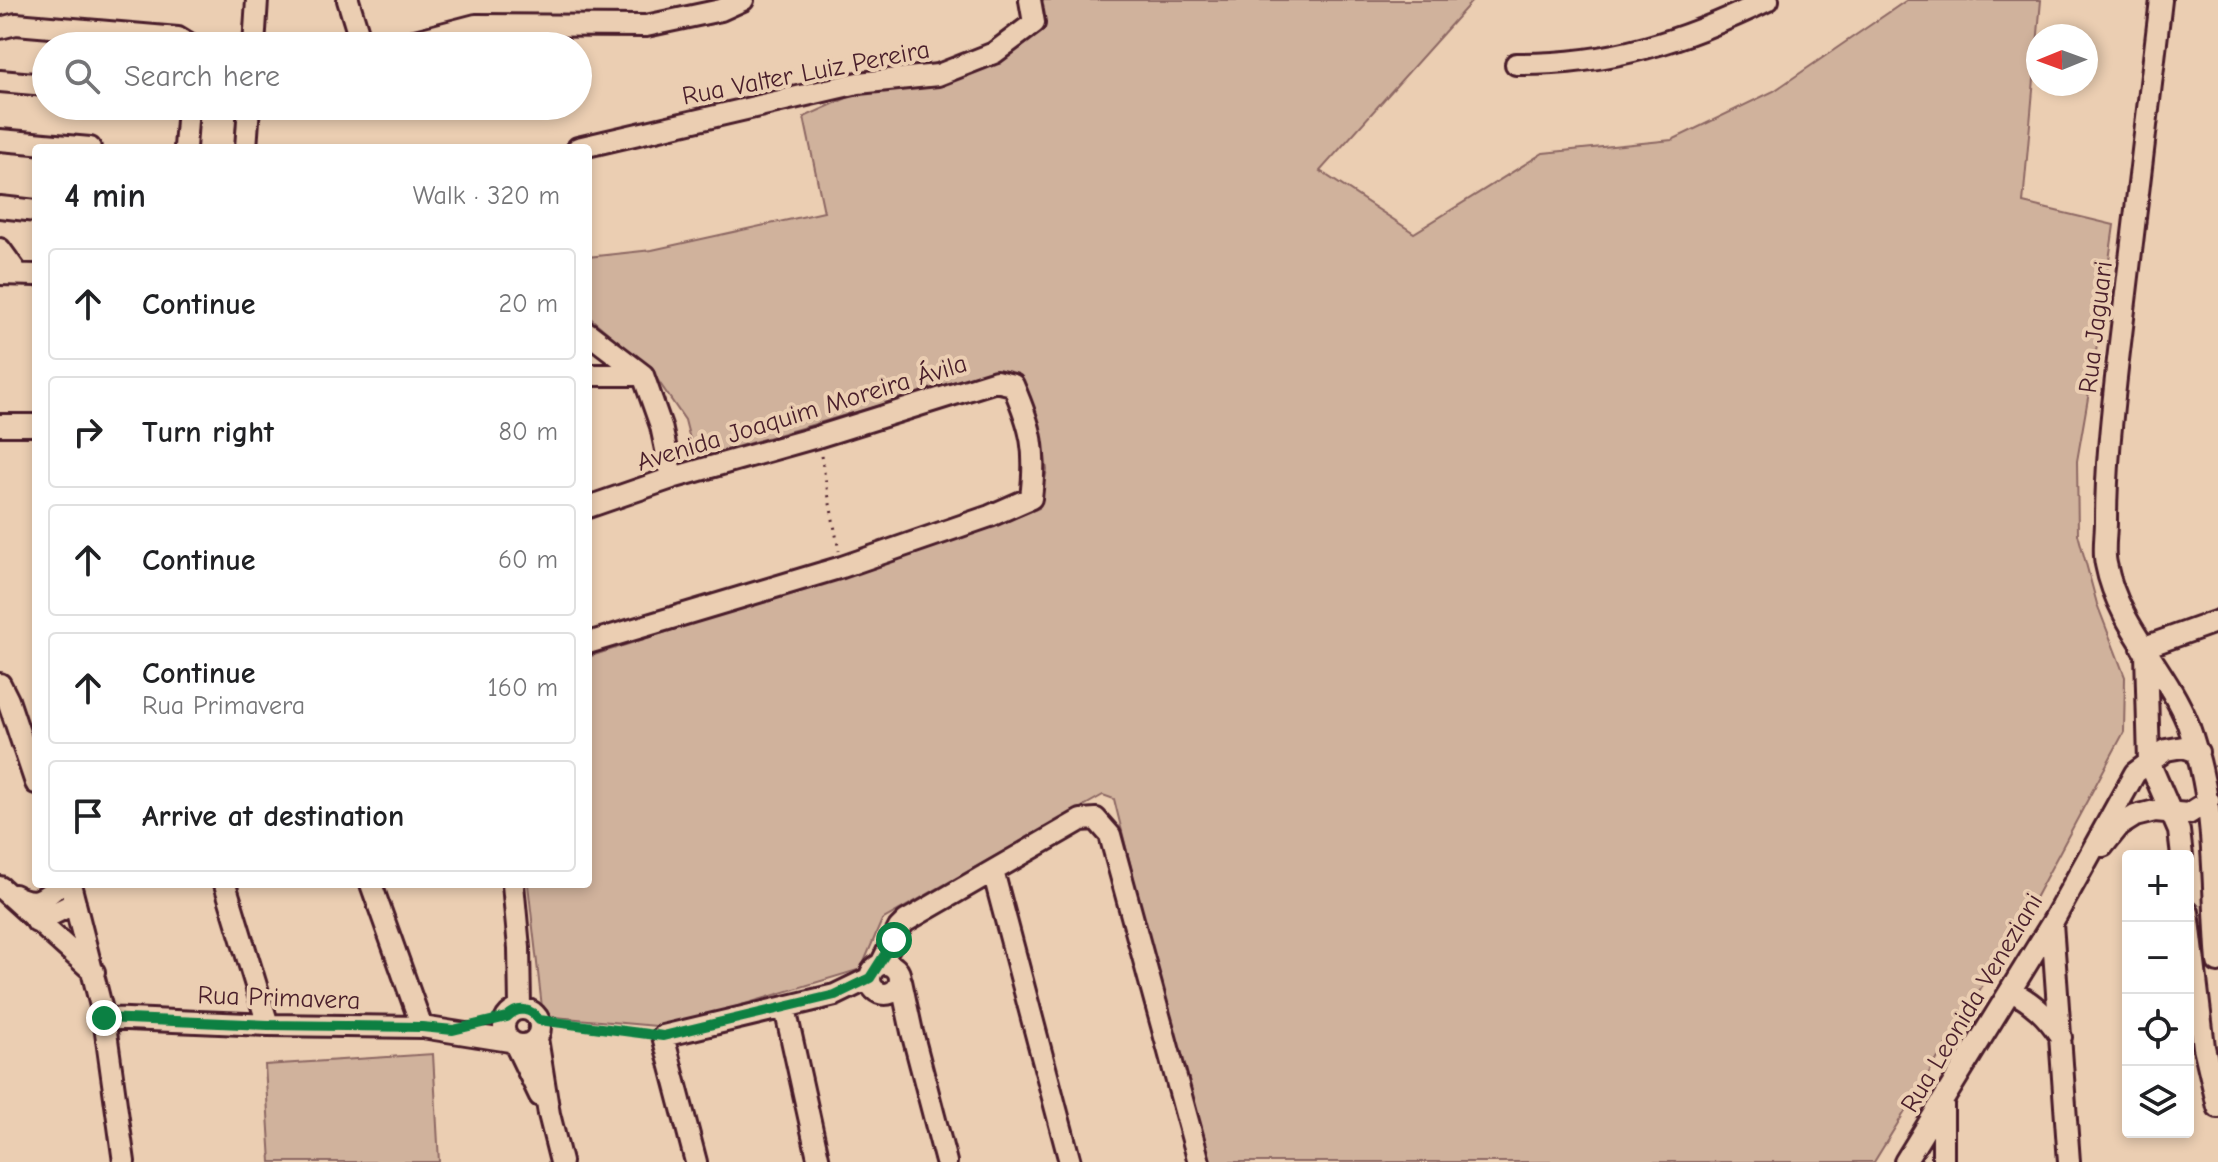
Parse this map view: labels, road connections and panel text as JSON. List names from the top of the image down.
{
  "streets": {
    "street": [
      "Rua Valter Luiz Pereira",
      "Rua Jaguari",
      "Avenida Joaquim Moreira Ávila",
      "Rua Primavera",
      "Rua Leonida Veneziani"
    ]
  },
  "north": "left",
  "page": {
    "search": "Search here",
    "heading": ["4 min", "Walk · 320 m"],
    "list": [
      ["Continue", "20 m"],
      ["Turn right", "80 m"],
      ["Continue", "60 m"],
      ["Continue", "Rua Primavera", "160 m"],
      "Arrive at destination"
    ],
    "map_buttons": ["+", "−"]
  }
}
